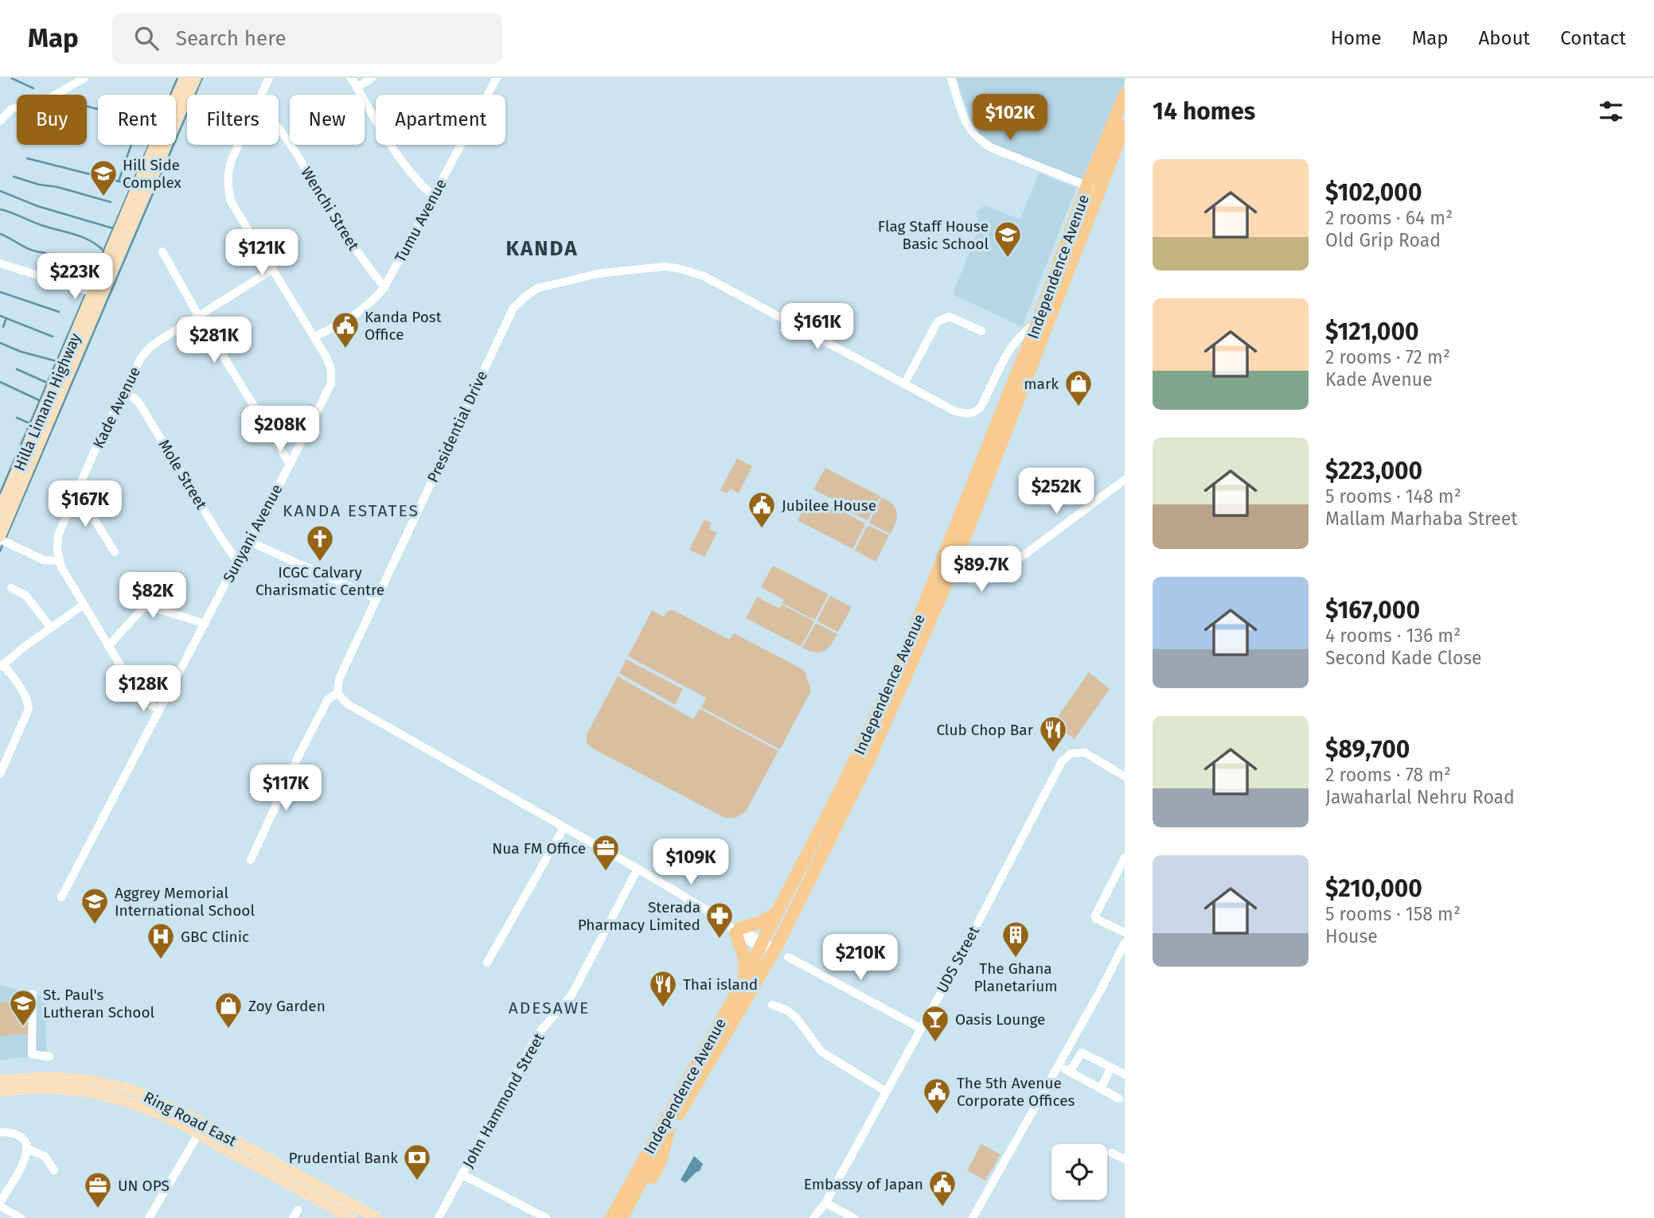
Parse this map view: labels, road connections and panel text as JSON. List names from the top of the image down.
{
  "streets": {
    "highway": ["Independence Avenue"],
    "main road": ["Hilla Limann Highway", "Ring Road East"],
    "street": [
      "Wenchi Street",
      "Tumu Avenue",
      "Kade Avenue",
      "Presidential Drive",
      "Mole Street",
      "Sunyani Avenue",
      "UDS Street",
      "John Hammond Street"
    ]
  },
  "crossings": [
    ["Wenchi Street", "Tumu Avenue"],
    ["Tumu Avenue", "Sunyani Avenue"],
    ["Independence Avenue", "Presidential Drive"],
    ["Kade Avenue", "Mole Street"],
    ["Kade Avenue", "Sunyani Avenue"],
    ["Mole Street", "Sunyani Avenue"]
  ],
  "districts": ["KANDA", "KANDA ESTATES", "ADESAWE"],
  "places": {
    "school or university": [
      "Hill Side Complex",
      "Flag Staff House Basic School",
      "Aggrey Memorial International School",
      "St. Paul's Lutheran School"
    ],
    "public building": [
      "Kanda Post Office",
      "Jubilee House",
      "The 5th Avenue Corporate Offices",
      "Embassy of Japan"
    ],
    "shop": ["mark", "Zoy Garden"],
    "church": ["ICGC Calvary Charismatic Centre"],
    "restaurant": ["Club Chop Bar", "Thai island"],
    "office": ["Nua FM Office", "UN OPS"],
    "pharmacy": ["Sterada Pharmacy Limited"],
    "building": ["The Ghana Planetarium"],
    "hospital": ["GBC Clinic"],
    "bar": ["Oasis Lounge"],
    "bank": ["Prudential Bank"]
  },
  "page": {
    "header": "Map",
    "search": "Search here",
    "nav": [
      "Home",
      "Map",
      "About",
      "Contact"
    ],
    "heading": "14 homes",
    "price": [
      "$102K",
      "$121K",
      "$223K",
      "$161K",
      "$281K",
      "$208K",
      "$252K",
      "$167K",
      "$89.7K",
      "$82K",
      "$128K",
      "$117K",
      "$109K",
      "$210K"
    ],
    "chip": [
      "Buy",
      "Rent",
      "Filters",
      "New",
      "Apartment"
    ],
    "list": [
      {
        "name": "$102,000",
        "note": "2 rooms · 64 m² · Old Grip Road"
      },
      {
        "name": "$121,000",
        "note": "2 rooms · 72 m² · Kade Avenue"
      },
      {
        "name": "$223,000",
        "note": "5 rooms · 148 m² · Mallam Marhaba Street"
      },
      {
        "name": "$167,000",
        "note": "4 rooms · 136 m² · Second Kade Close"
      },
      {
        "name": "$89,700",
        "note": "2 rooms · 78 m² · Jawaharlal Nehru Road"
      },
      {
        "name": "$210,000",
        "note": "5 rooms · 158 m² · House"
      }
    ]
  }
}
